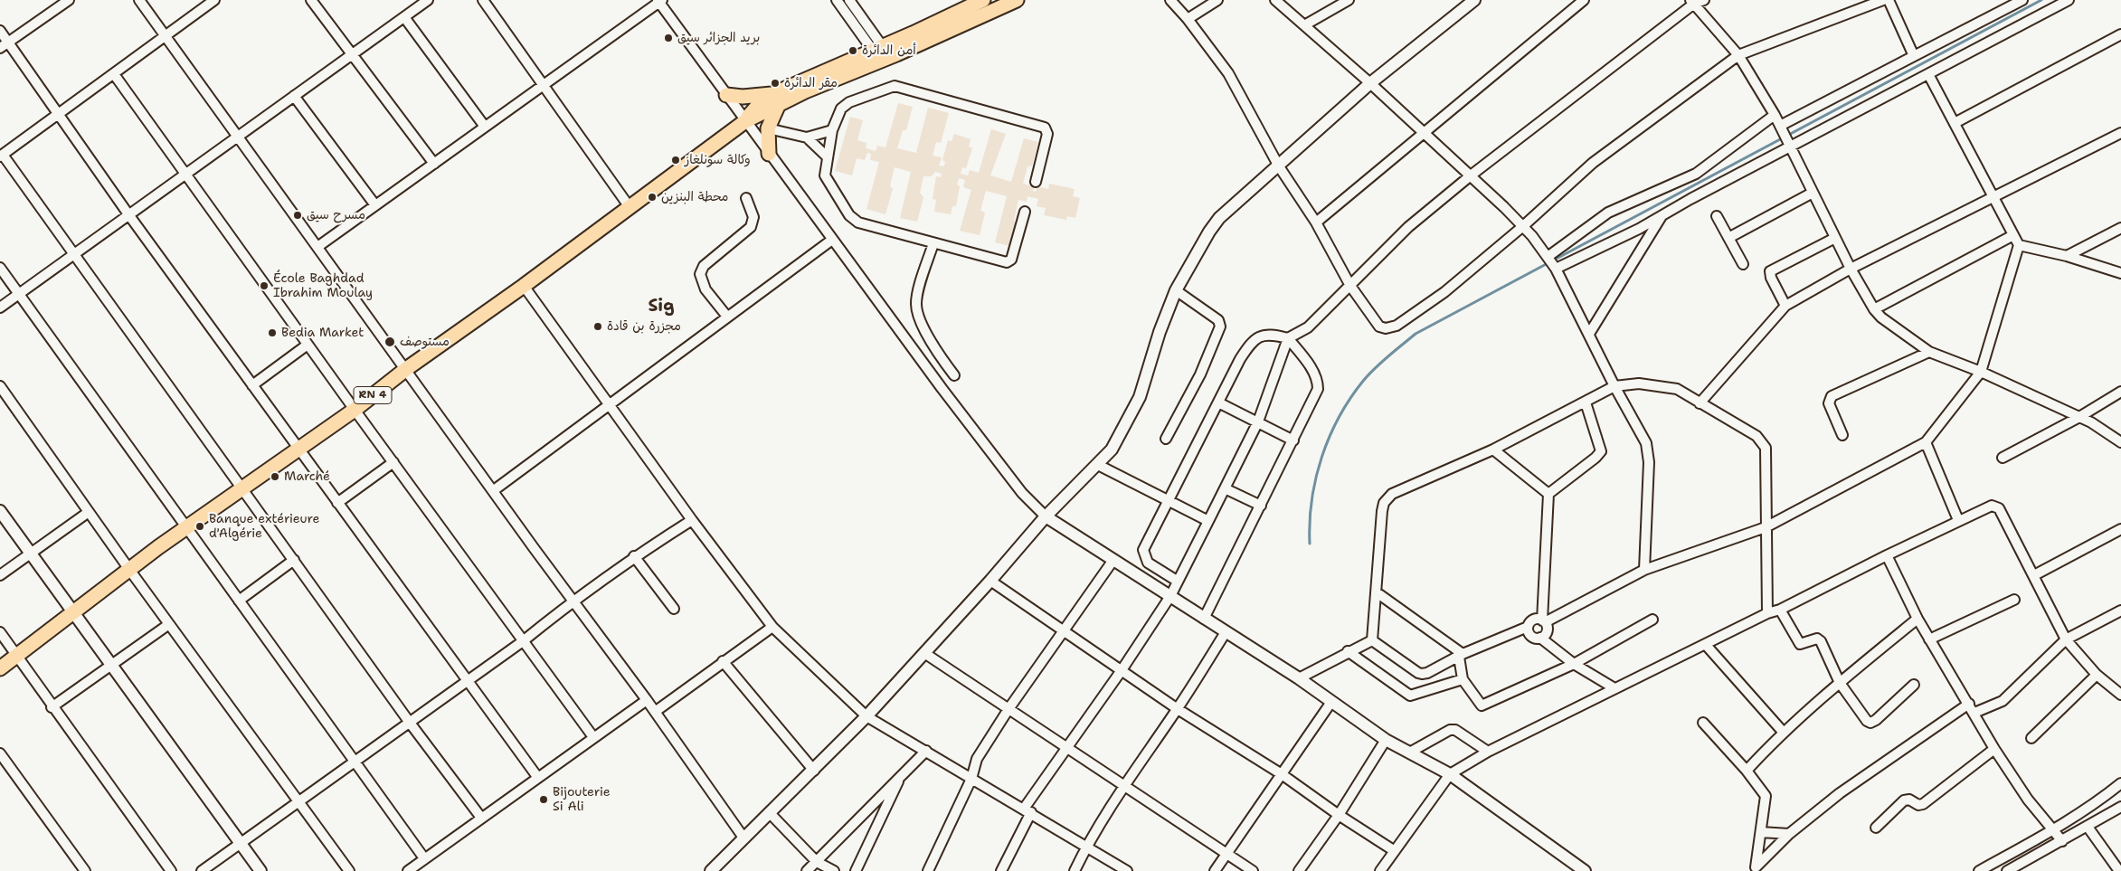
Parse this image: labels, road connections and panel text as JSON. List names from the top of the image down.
{
  "streets": {
    "main road": ["RN 4"]
  },
  "districts": ["Sig"],
  "places": [
    "بريد الجزائر سيق",
    "أمن الدائرة",
    "مقر الدائرة",
    "وكالة سونلغاز",
    "محطة البنزين",
    "مسرح سيق",
    "École Baghdad Ibrahim Moulay",
    "مجزرة بن قادة",
    "Bedia Market",
    "مستوصف",
    "Marché",
    "Banque extérieure d'Algérie",
    "Bijouterie Si Ali"
  ]
}
